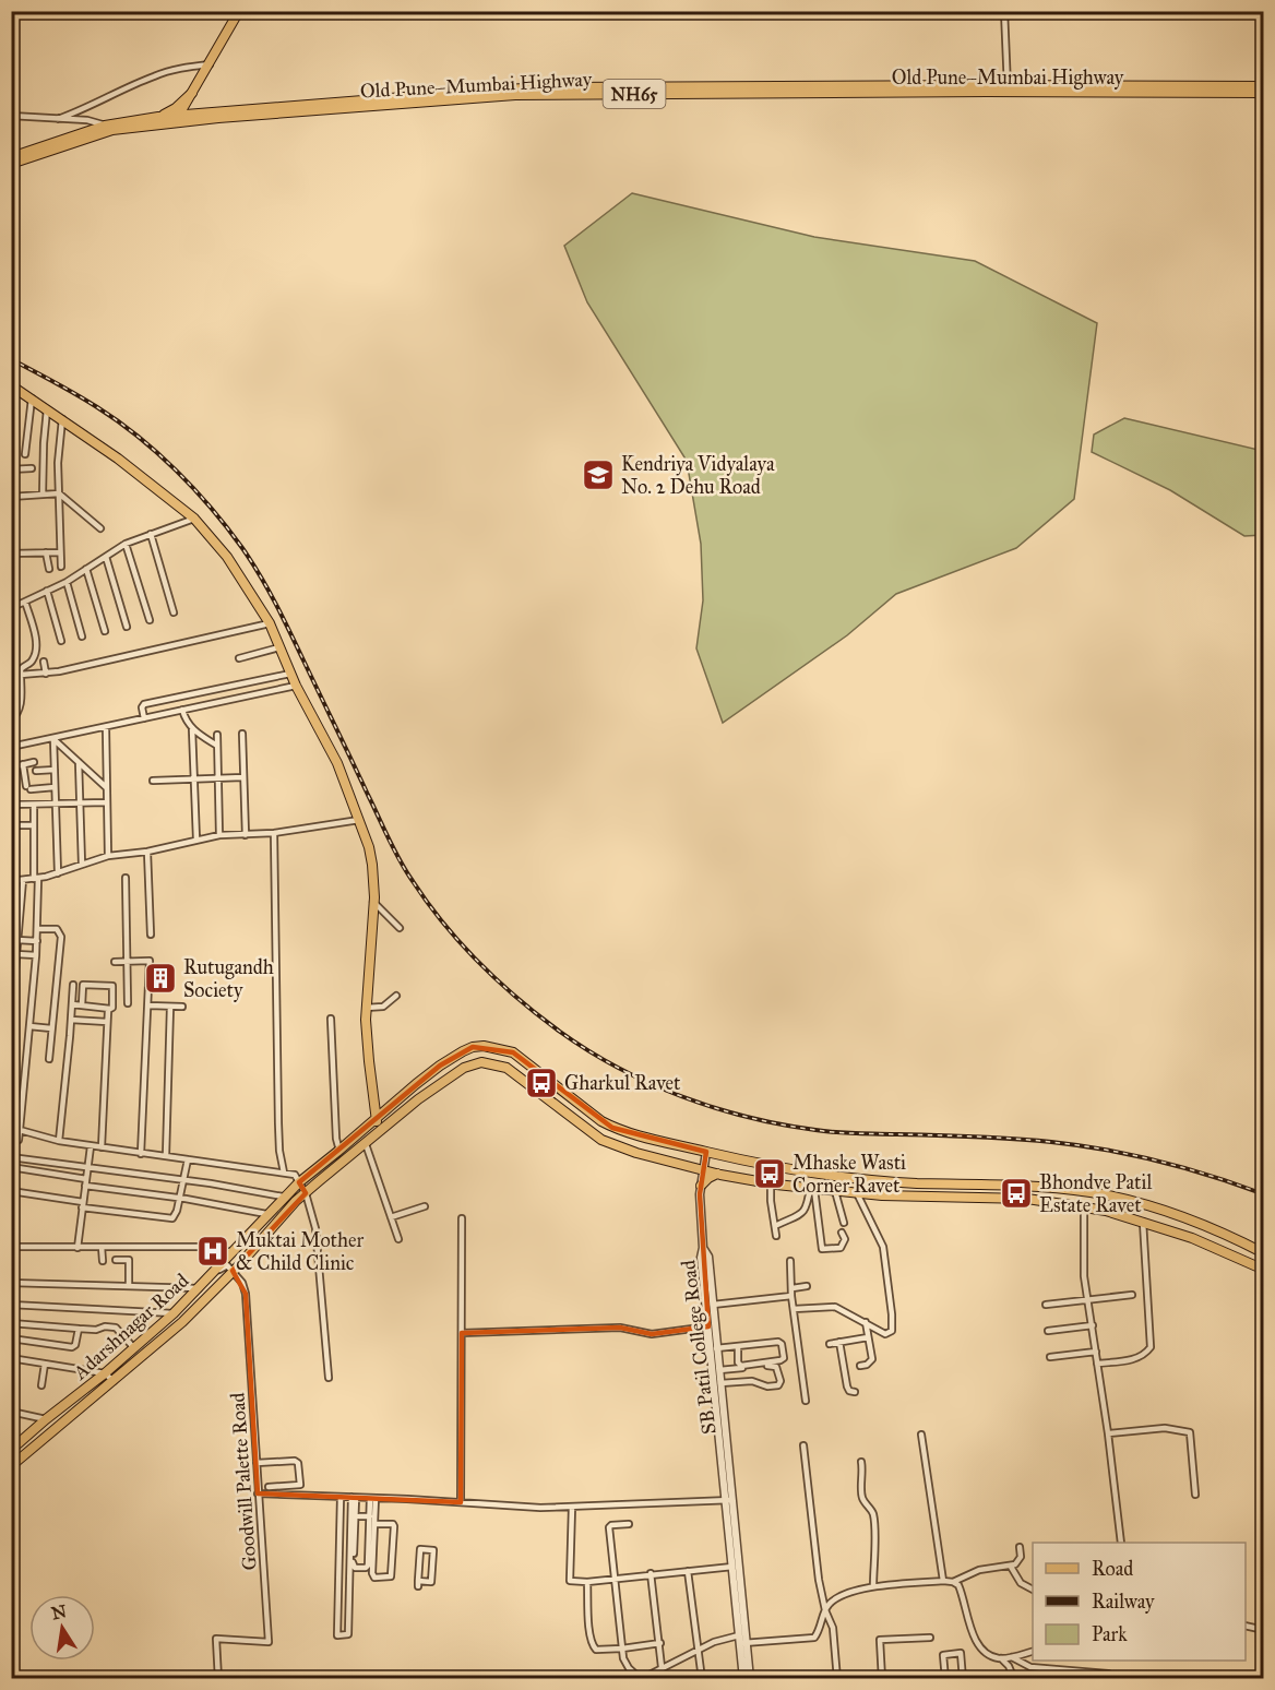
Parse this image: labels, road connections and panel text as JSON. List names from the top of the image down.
{
  "streets": {
    "main road": ["Old Pune–Mumbai Highway", "NH65", "Adarshnagar Road"],
    "street": ["SB Patil College Road", "Goodwill Palette Road"]
  },
  "crossings": [
    ["Adarshnagar Road", "Goodwill Palette Road"]
  ],
  "places": {
    "school or university": ["Kendriya Vidyalaya No. 2 Dehu Road"],
    "building": ["Rutugandh Society"],
    "bus stop": ["Gharkul Ravet", "Mhaske Wasti Corner Ravet", "Bhondve Patil Estate Ravet"],
    "hospital": ["Muktai Mother & Child Clinic"]
  },
  "legend": ["Road", "Railway", "Park"],
  "north": "top"
}
